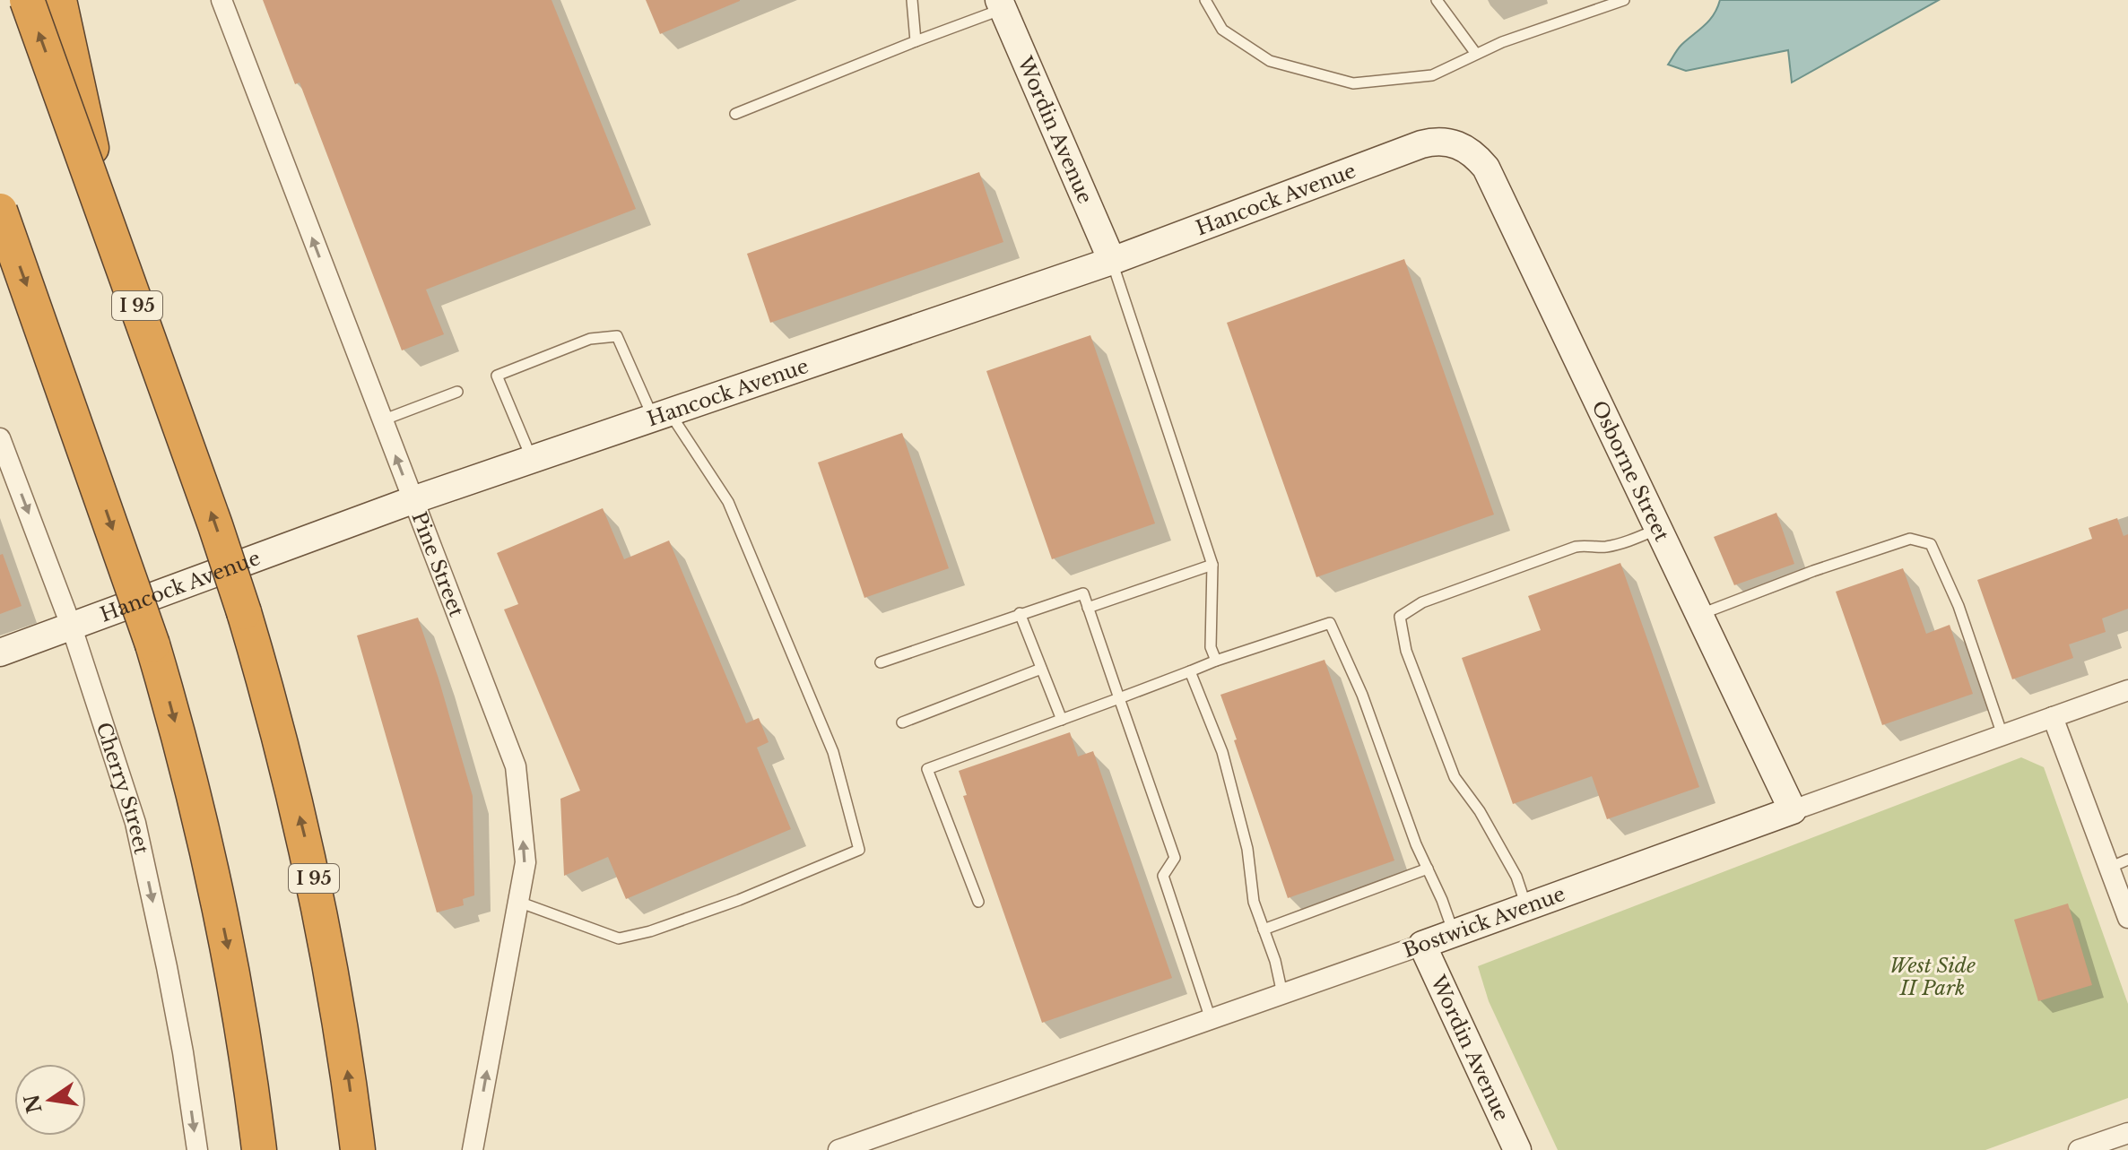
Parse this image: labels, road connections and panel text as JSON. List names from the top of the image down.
{
  "streets": {
    "highway": ["I 95"],
    "street": [
      "Wordin Avenue",
      "Hancock Avenue",
      "Osborne Street",
      "Pine Street",
      "Cherry Street",
      "Bostwick Avenue"
    ]
  },
  "crossings": [
    ["Wordin Avenue", "Hancock Avenue"],
    ["Wordin Avenue", "Bostwick Avenue"],
    ["Hancock Avenue", "Osborne Street"],
    ["Hancock Avenue", "Pine Street"],
    ["Hancock Avenue", "Cherry Street"],
    ["Osborne Street", "Bostwick Avenue"]
  ],
  "one_way": ["Pine Street", "Cherry Street"],
  "parks": ["West Side II Park"],
  "north": "left"
}
